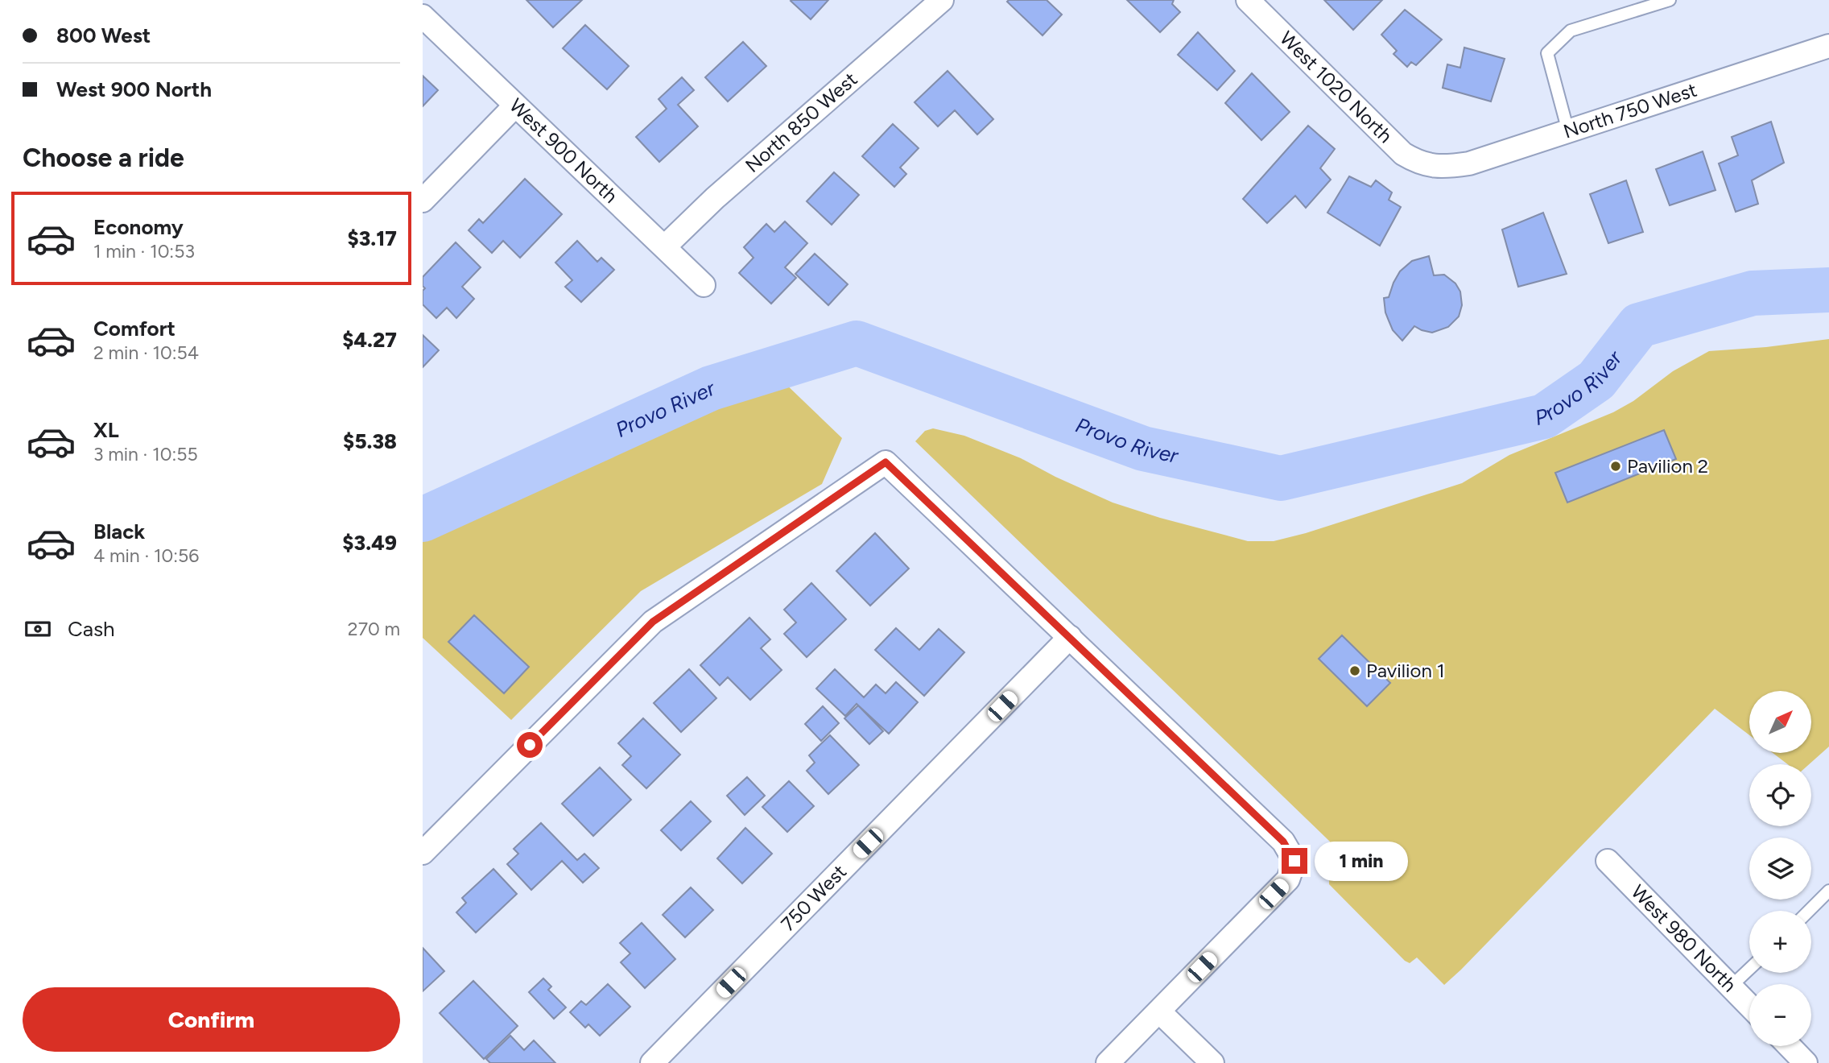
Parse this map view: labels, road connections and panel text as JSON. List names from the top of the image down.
{
  "streets": {
    "street": [
      "West 1020 North",
      "North 750 West",
      "North 850 West",
      "West 900 North",
      "750 West",
      "West 980 North"
    ]
  },
  "crossings": [
    ["West 1020 North", "North 750 West"],
    ["North 850 West", "West 900 North"]
  ],
  "water": ["Provo River"],
  "places": ["Pavilion 2", "Pavilion 1"],
  "north": "top right",
  "page": {
    "banner": ["800 West", "West 900 North"],
    "heading": "Choose a ride",
    "list": [
      {
        "name": "Economy",
        "note": "1 min · 10:53",
        "value": "$3.17"
      },
      {
        "name": "Comfort",
        "note": "2 min · 10:54",
        "value": "$4.27"
      },
      {
        "name": "XL",
        "note": "3 min · 10:55",
        "value": "$5.38"
      },
      {
        "name": "Black",
        "note": "4 min · 10:56",
        "value": "$3.49"
      }
    ],
    "pay": ["Cash", "270 m"],
    "map_buttons": ["+", "−"],
    "bubble": "1 min",
    "buttons": "Confirm"
  }
}
